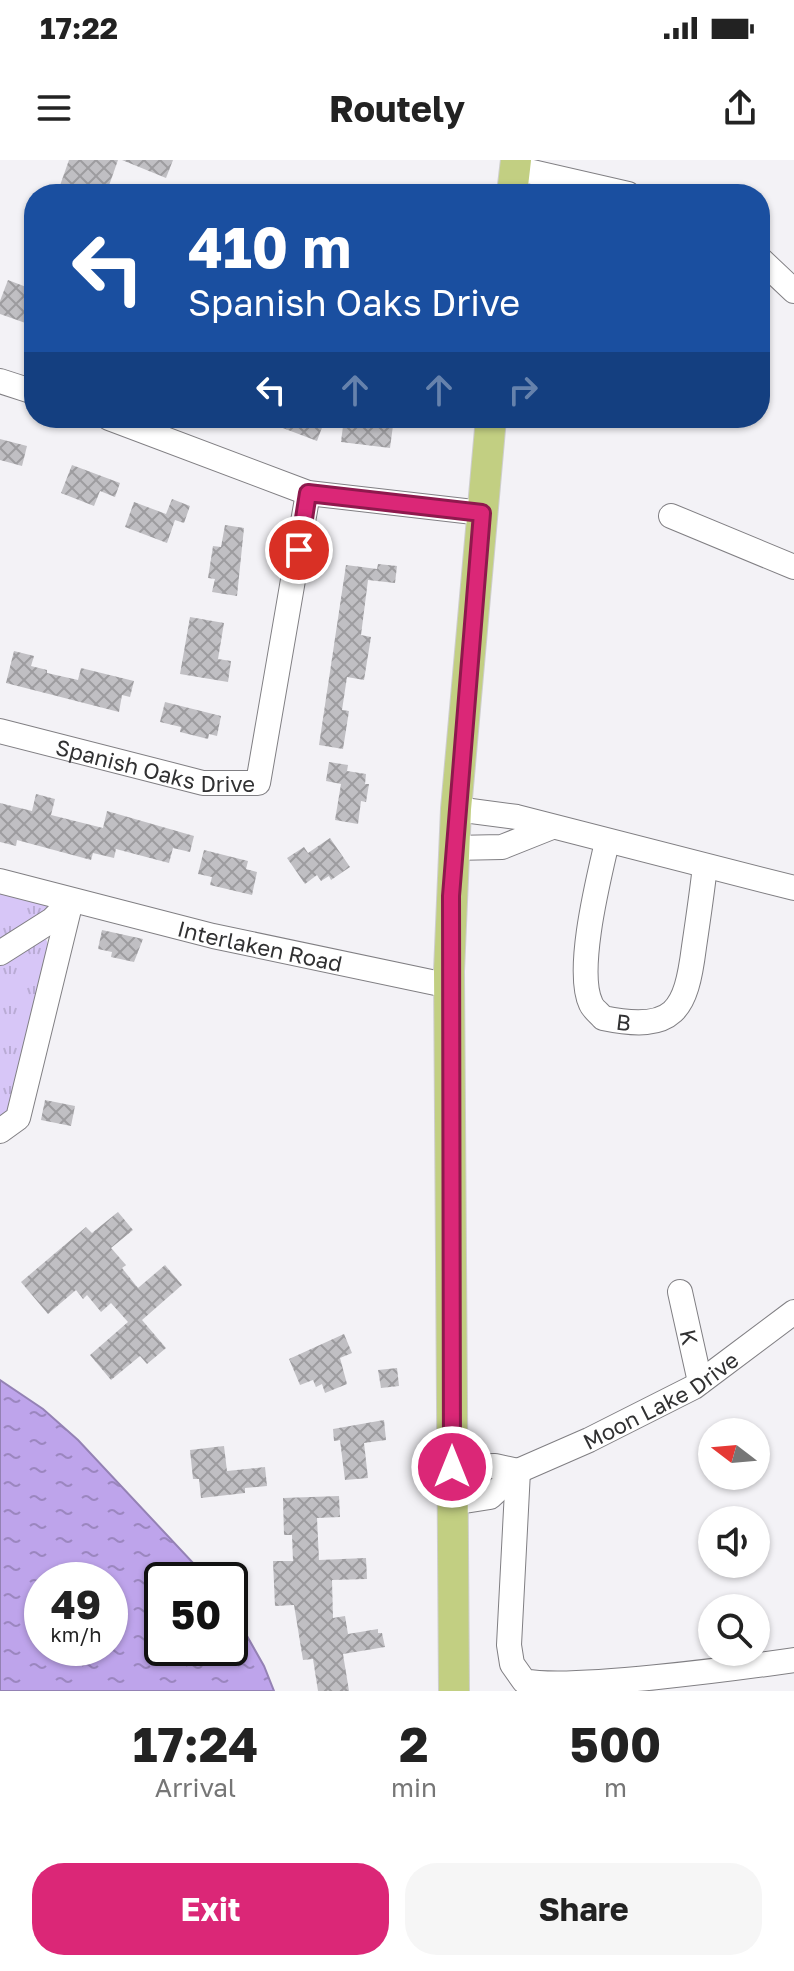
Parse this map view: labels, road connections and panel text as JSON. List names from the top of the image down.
{
  "streets": {
    "street": [
      "Spanish Oaks Drive",
      "Interlaken Road",
      "B",
      "K",
      "Moon Lake Drive"
    ]
  },
  "crossings": [
    ["K", "Moon Lake Drive"]
  ],
  "north": "left",
  "page": {
    "status": "17:22",
    "header": "Routely",
    "turn": ["410 m", "Spanish Oaks Drive"],
    "speed": "49 km/h",
    "limit": "50",
    "eta": [
      "17:24",
      "Arrival",
      "2",
      "min",
      "500",
      "m"
    ],
    "buttons": ["Exit", "Share"]
  }
}
